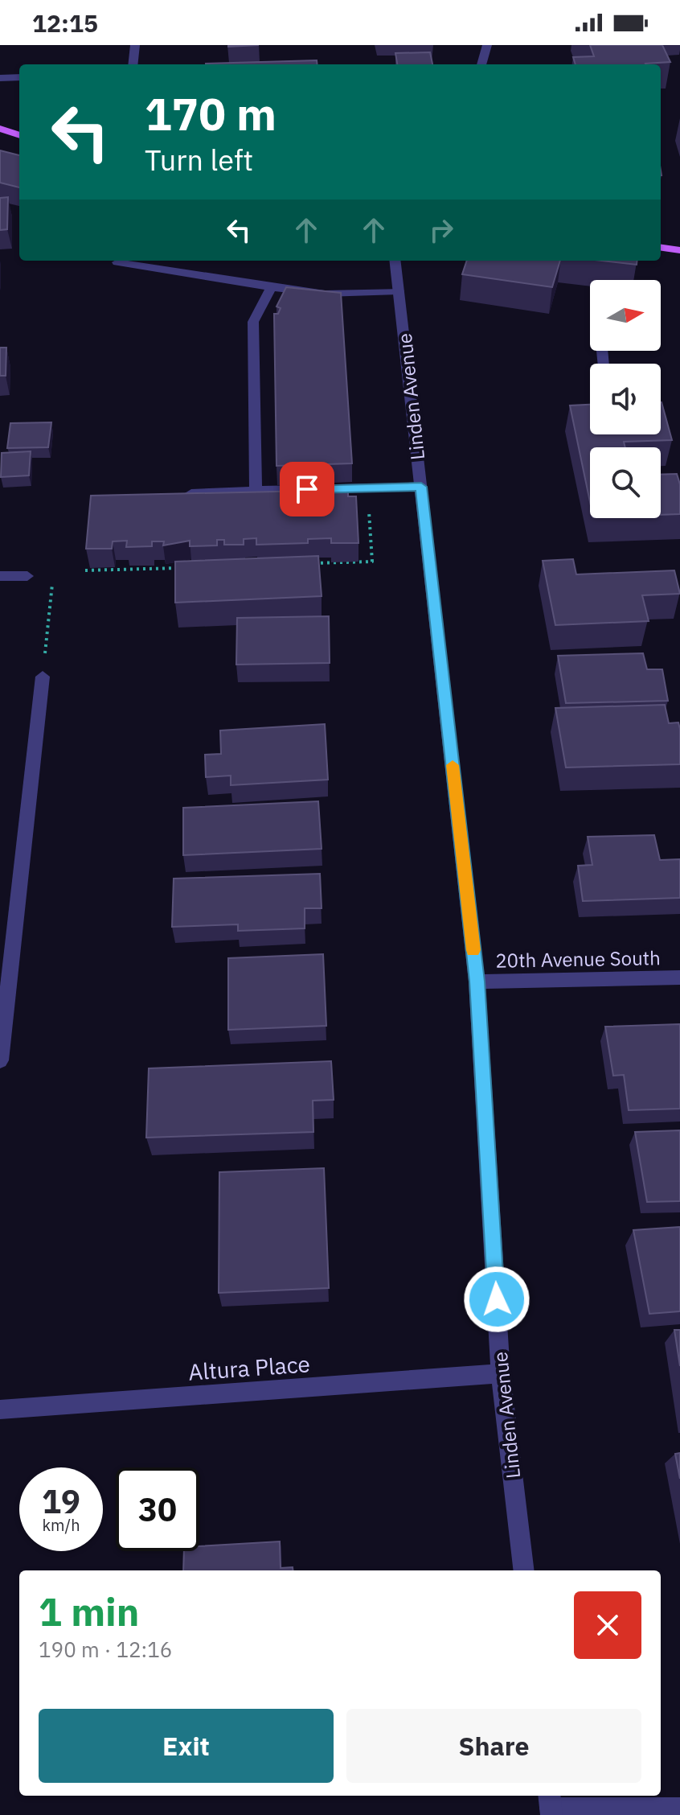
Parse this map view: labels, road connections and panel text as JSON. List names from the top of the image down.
{
  "streets": {
    "street": ["Linden Avenue", "20th Avenue South", "Altura Place"]
  },
  "crossings": [
    ["Linden Avenue", "20th Avenue South"],
    ["Linden Avenue", "Altura Place"]
  ],
  "north": "right",
  "page": {
    "status": "12:15",
    "turn": ["170 m", "Turn left"],
    "speed": "19 km/h",
    "limit": "30",
    "heading": ["1 min", "190 m · 12:16"],
    "buttons": ["Exit", "Share"]
  }
}
